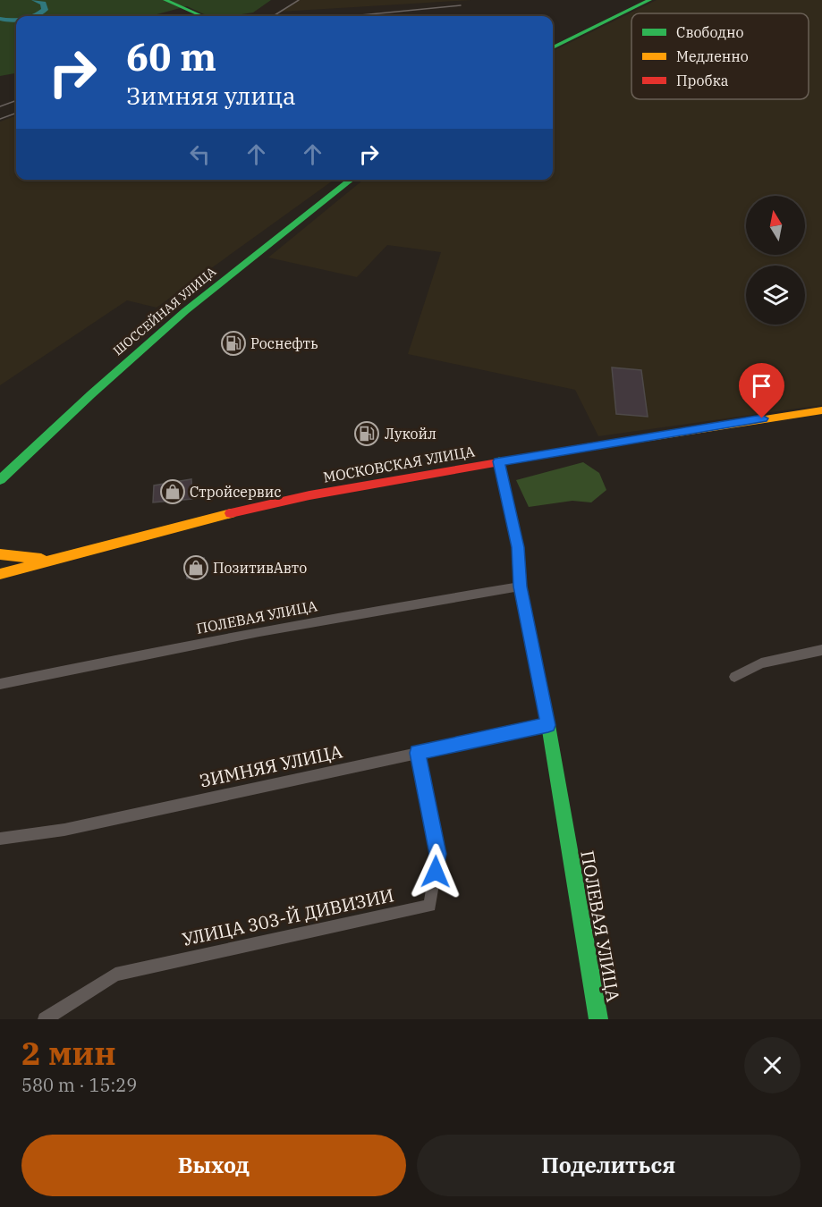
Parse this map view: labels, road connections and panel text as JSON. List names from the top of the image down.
{
  "streets": {
    "main road": ["ШОССЕЙНАЯ УЛИЦА", "МОСКОВСКАЯ УЛИЦА", "ПОЛЕВАЯ УЛИЦА"],
    "street": ["ЗИМНЯЯ УЛИЦА", "УЛИЦА 303-Й ДИВИЗИИ"]
  },
  "crossings": [
    ["МОСКОВСКАЯ УЛИЦА", "ПОЛЕВАЯ УЛИЦА"],
    ["ПОЛЕВАЯ УЛИЦА", "ЗИМНЯЯ УЛИЦА"],
    ["ЗИМНЯЯ УЛИЦА", "УЛИЦА 303-Й ДИВИЗИИ"]
  ],
  "places": {
    "fuel station": ["Роснефть", "Лукойл"],
    "shop": ["Стройсервис", "ПозитивАвто"]
  },
  "legend": ["Свободно", "Медленно", "Пробка"],
  "north": "top",
  "page": {
    "turn": ["60 m", "Зимняя улица"],
    "heading": ["2 мин", "580 m · 15:29"],
    "buttons": ["Выход", "Поделиться"]
  }
}
